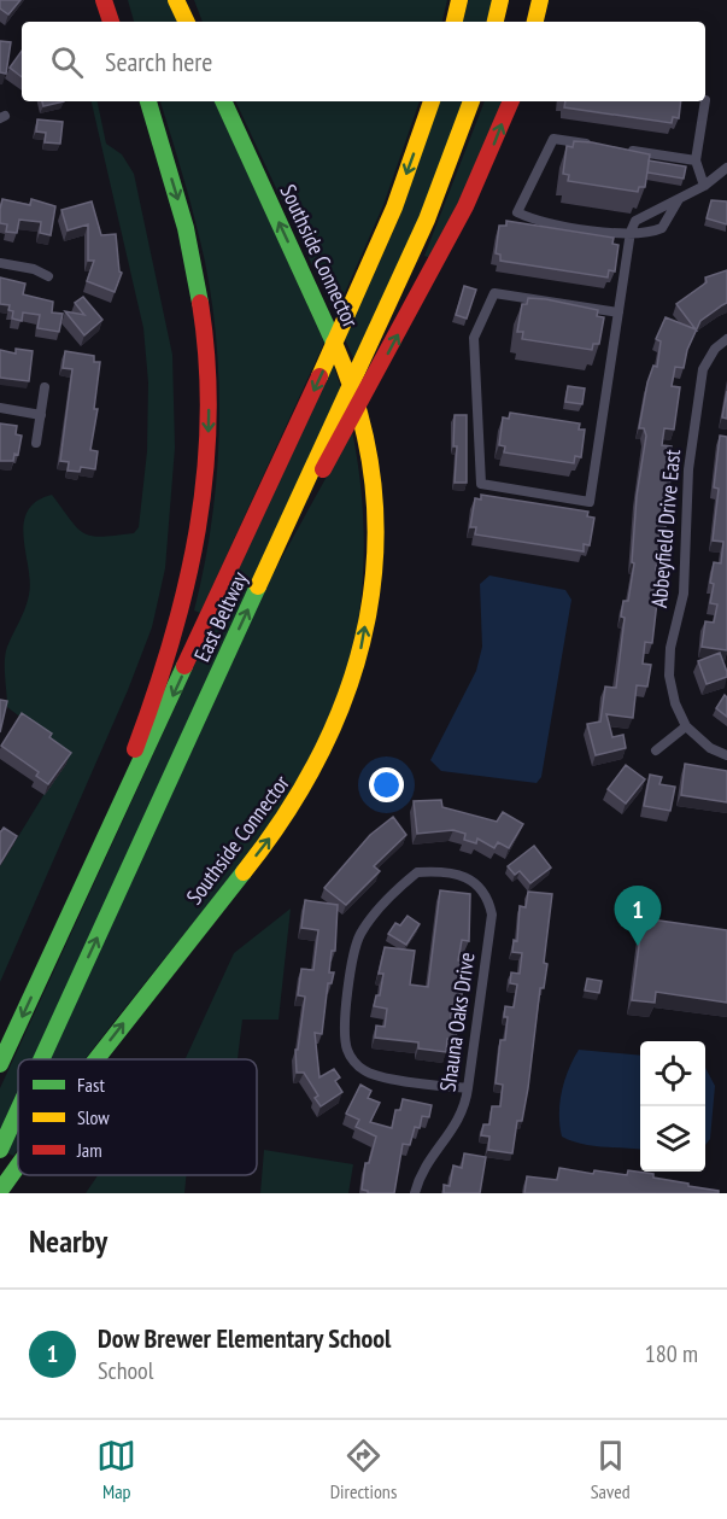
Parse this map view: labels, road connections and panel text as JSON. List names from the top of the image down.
{
  "streets": {
    "highway": ["Southside Connector", "East Beltway"],
    "street": ["Abbeyfield Drive East", "Shauna Oaks Drive"]
  },
  "legend": ["Fast", "Slow", "Jam"],
  "page": {
    "search": "Search here",
    "pins": "1",
    "heading": "Nearby",
    "list": [
      {
        "mark": "1",
        "name": "Dow Brewer Elementary School",
        "note": "School",
        "value": "180 m"
      }
    ],
    "nav": ["Map", "Directions", "Saved"]
  }
}
